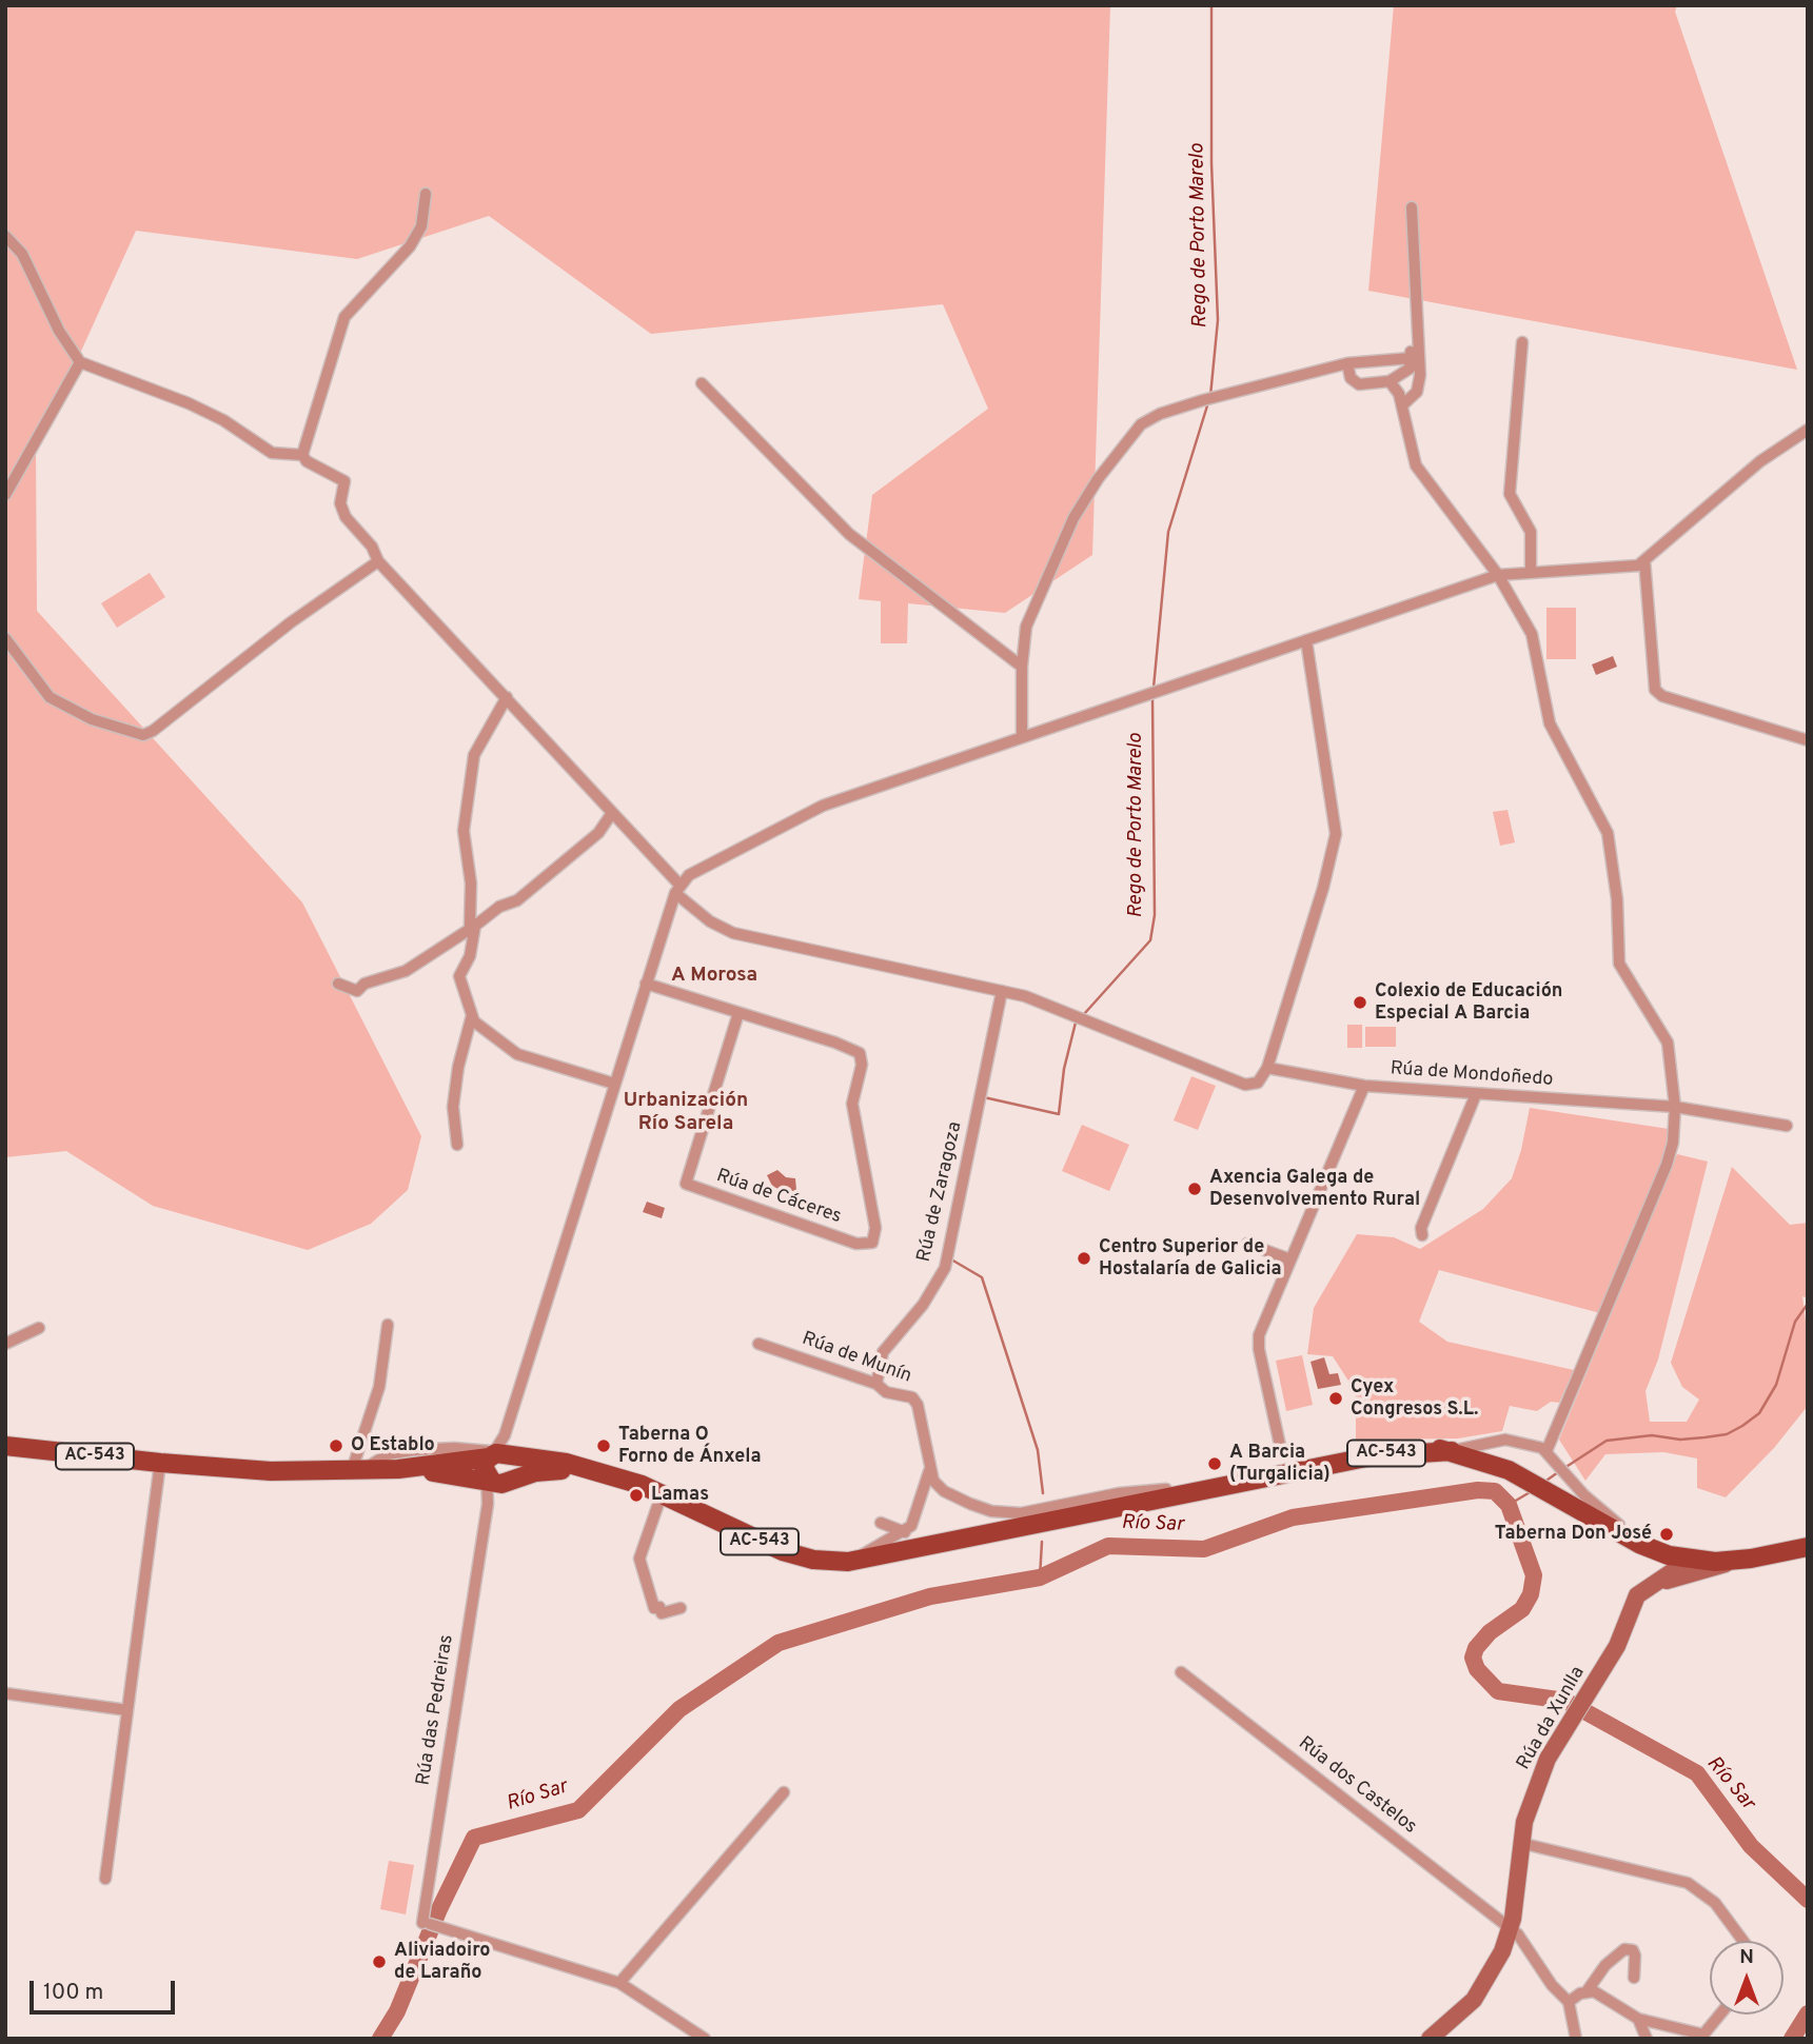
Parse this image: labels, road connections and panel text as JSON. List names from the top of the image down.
{
  "streets": {
    "main road": ["AC-543"],
    "street": [
      "Rúa de Mondoñedo",
      "Rúa de Zaragoza",
      "Rúa de Cáceres",
      "Rúa de Munín",
      "Rúa das Pedreiras",
      "Rúa da Xunlla",
      "Rúa dos Castelos"
    ]
  },
  "crossings": [
    ["Rúa de Zaragoza", "Rúa de Munín"],
    ["AC-543", "Rúa das Pedreiras"],
    ["Rúa da Xunlla", "Rúa dos Castelos"]
  ],
  "districts": ["A Morosa", "Urbanización Río Sarela"],
  "water": ["Rego de Porto Marelo", "Río Sar"],
  "places": [
    "Colexio de Educación Especial A Barcia",
    "Axencia Galega de Desenvolvemento Rural",
    "Centro Superior de Hostalaría de Galicia",
    "Cyex Congresos S.L.",
    "O Establo",
    "Taberna O Forno de Ánxela",
    "A Barcia (Turgalicia)",
    "Lamas",
    "Taberna Don José",
    "Aliviadoiro de Laraño"
  ],
  "scale_bar": "100 m",
  "north": "top"
}
